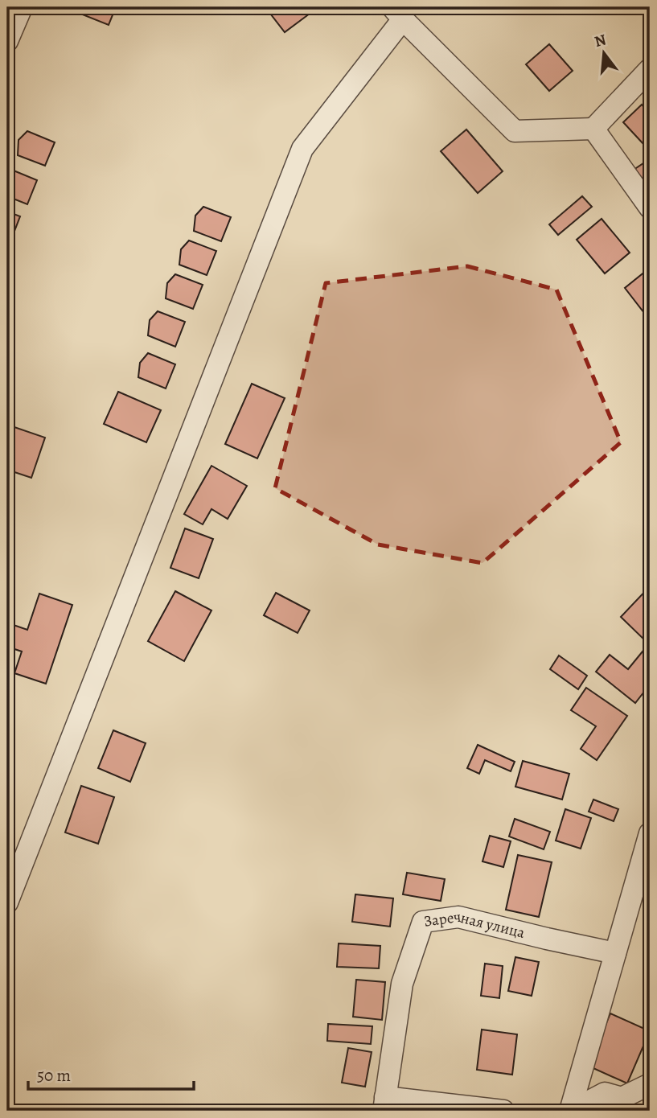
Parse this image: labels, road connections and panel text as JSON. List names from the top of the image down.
{
  "streets": {
    "street": ["Заречная улица"]
  },
  "scale_bar": "50 m",
  "north": "top"
}
